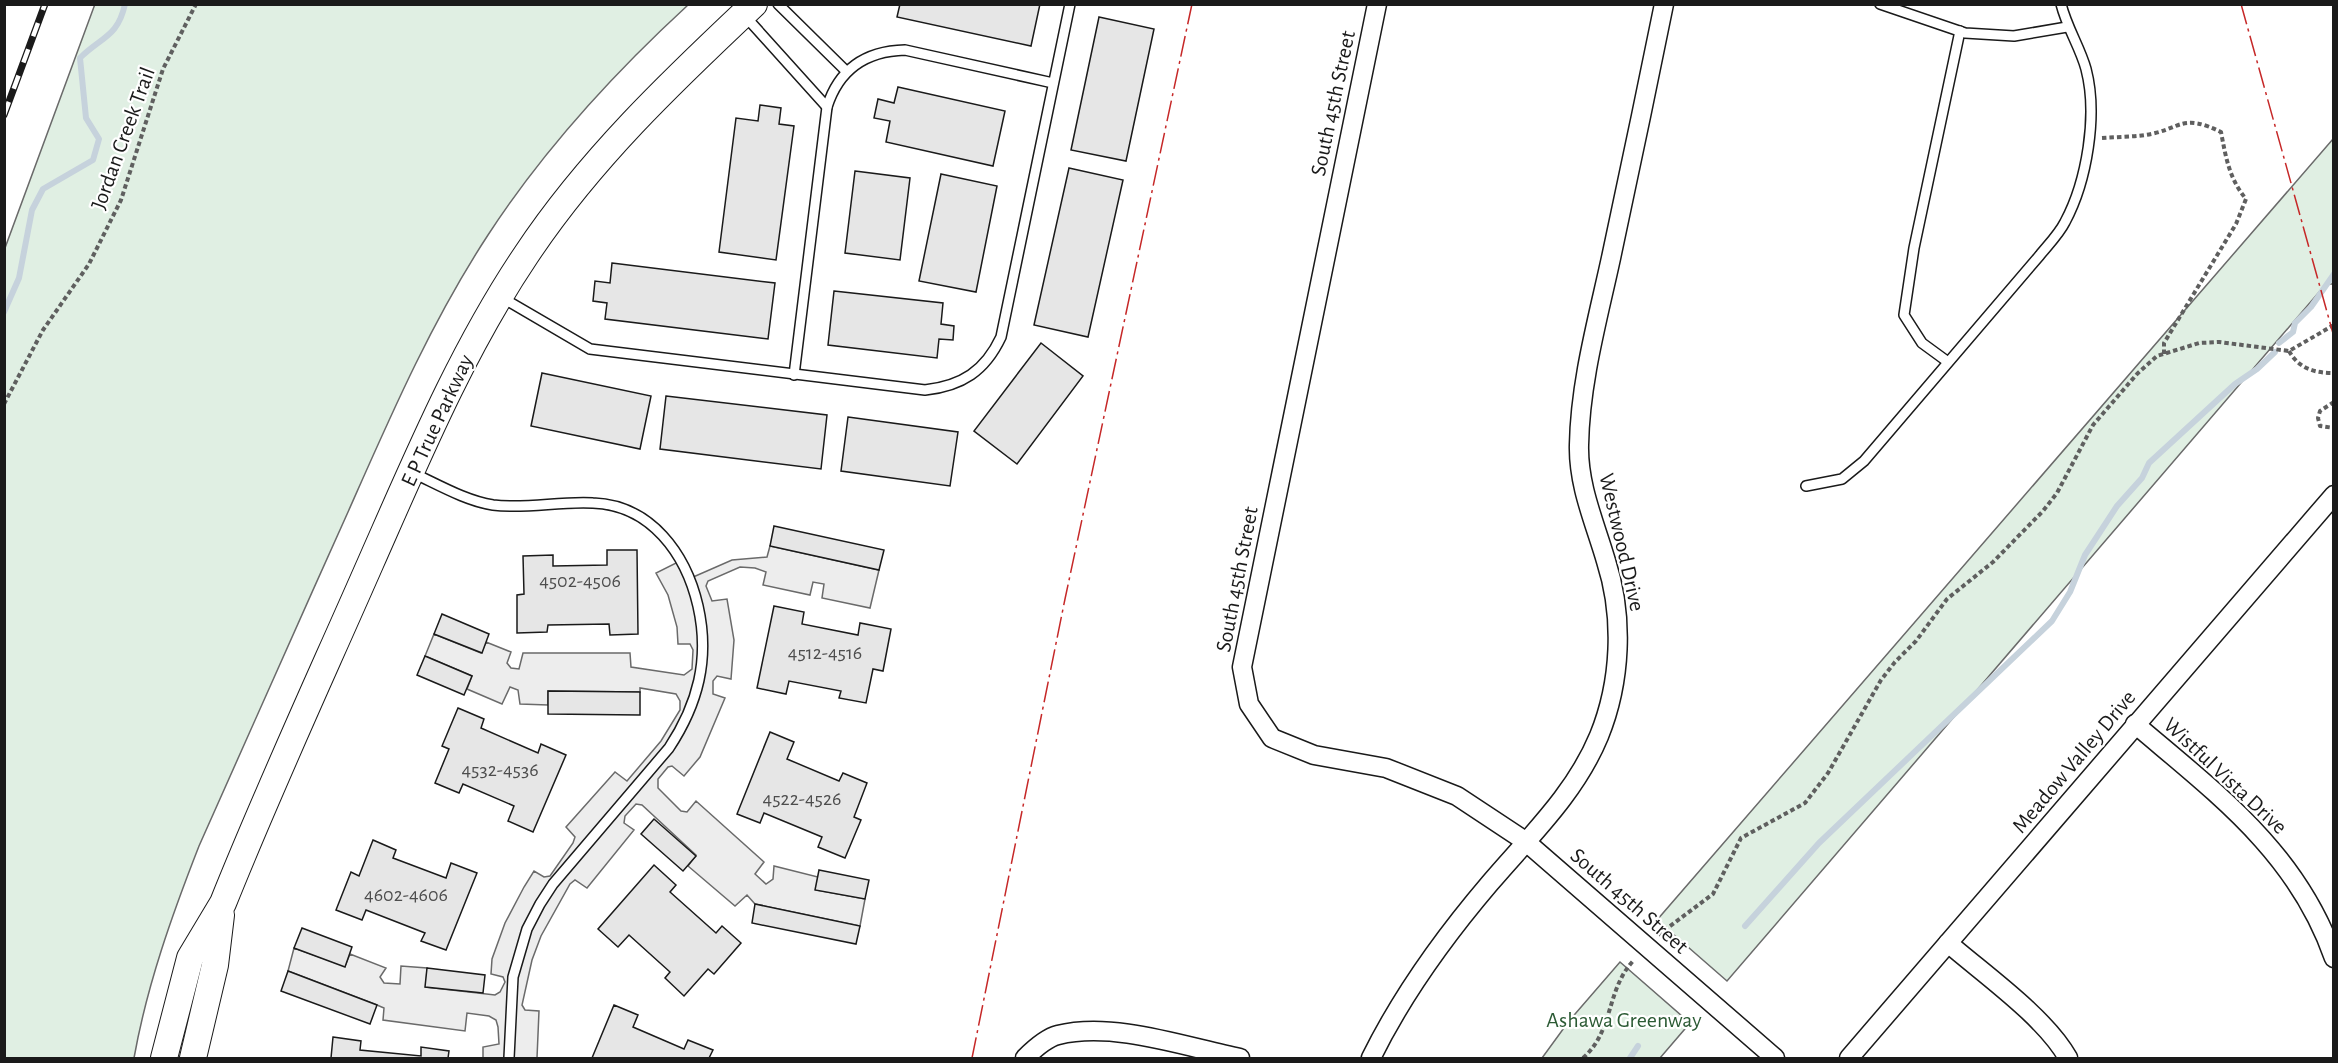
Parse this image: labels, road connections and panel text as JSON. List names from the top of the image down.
{
  "streets": {
    "main road": ["E P True Parkway"],
    "street": [
      "South 45th Street",
      "Westwood Drive",
      "Meadow Valley Drive",
      "Wistful Vista Drive"
    ],
    "path": ["Jordan Creek Trail"]
  },
  "crossings": [
    ["South 45th Street", "Westwood Drive"],
    ["Meadow Valley Drive", "Wistful Vista Drive"]
  ],
  "parks": ["Ashawa Greenway"],
  "house_numbers": [
    "4502-4506",
    "4512-4516",
    "4532-4536",
    "4522-4526",
    "4602-4606"
  ]
}
